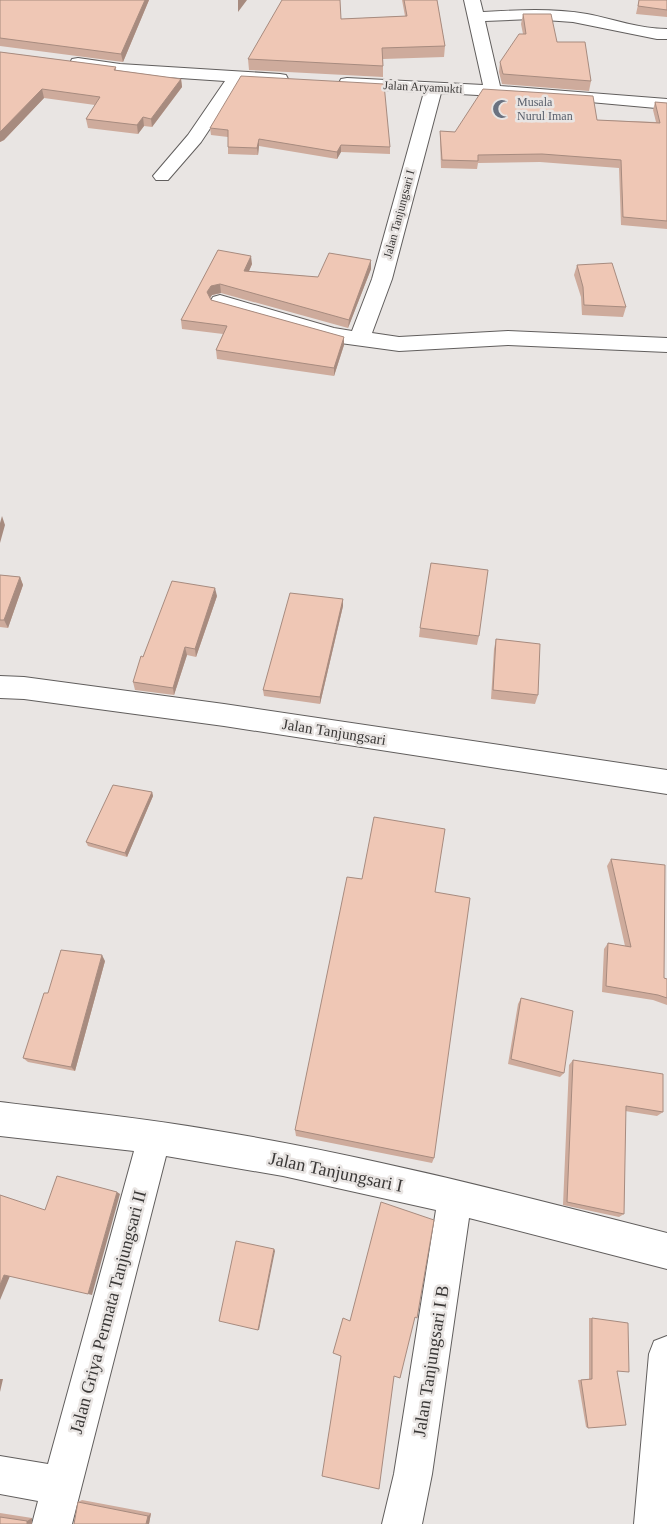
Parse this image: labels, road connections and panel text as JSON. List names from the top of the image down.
{
  "streets": {
    "street": [
      "Jalan Aryamukti",
      "Jalan Tanjungsari I",
      "Jalan Tanjungsari",
      "Jalan Griya Permata Tanjungsari II",
      "Jalan Tanjungsari I B"
    ]
  },
  "crossings": [
    ["Jalan Aryamukti", "Jalan Tanjungsari I"],
    ["Jalan Tanjungsari I", "Jalan Griya Permata Tanjungsari II"],
    ["Jalan Tanjungsari I", "Jalan Tanjungsari I B"]
  ],
  "places": {
    "mosque": ["Musala Nurul Iman"]
  }
}
